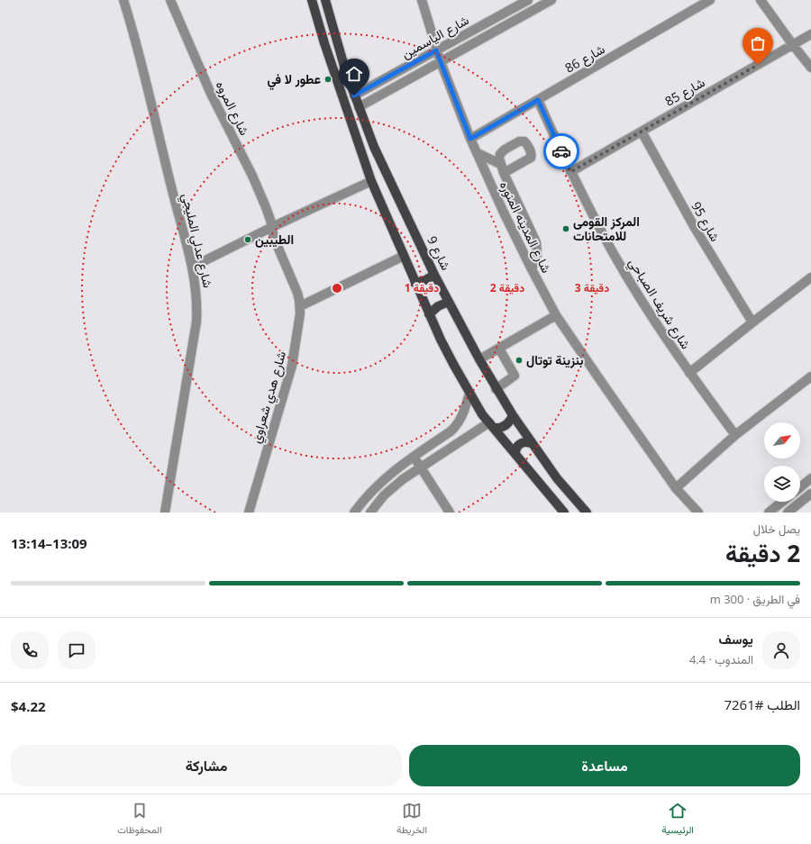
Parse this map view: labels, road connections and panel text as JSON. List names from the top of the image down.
{
  "streets": {
    "main road": ["شارع 9"],
    "street": [
      "شارع الياسمين",
      "شارع 86",
      "شارع 85",
      "شارع المروه",
      "شارع 95",
      "شارع المدينه المنوره",
      "شارع عدلي المليجي",
      "شارع شريف الصباحي",
      "شارع هدي شعراوي"
    ]
  },
  "crossings": [
    ["شارع الياسمين", "شارع المدينه المنوره"],
    ["شارع الياسمين", "شارع 9"],
    ["شارع 86", "شارع المدينه المنوره"],
    ["شارع 86", "شارع شريف الصباحي"],
    ["شارع 85", "شارع 95"],
    ["شارع 85", "شارع شريف الصباحي"],
    ["شارع المروه", "شارع هدي شعراوي"]
  ],
  "places": [
    "عطور لا في",
    "المركز القومى للامتحانات",
    "الطيبين",
    "بنزينة توتال"
  ],
  "north": "top right",
  "page": {
    "heading": ["2 دقيقة", "يصل خلال", "13:09–13:14"],
    "panel": [
      "يوسف",
      "المندوب · 4.4",
      "الطلب #7261",
      "$4.22"
    ],
    "bar": "في الطريق · 300 m",
    "buttons": ["مساعدة", "مشاركة"],
    "tabs": ["الرئيسية", "الخريطة", "المحفوظات"]
  },
  "rings": ["1 دقيقة", "2 دقيقة", "3 دقيقة"]
}
